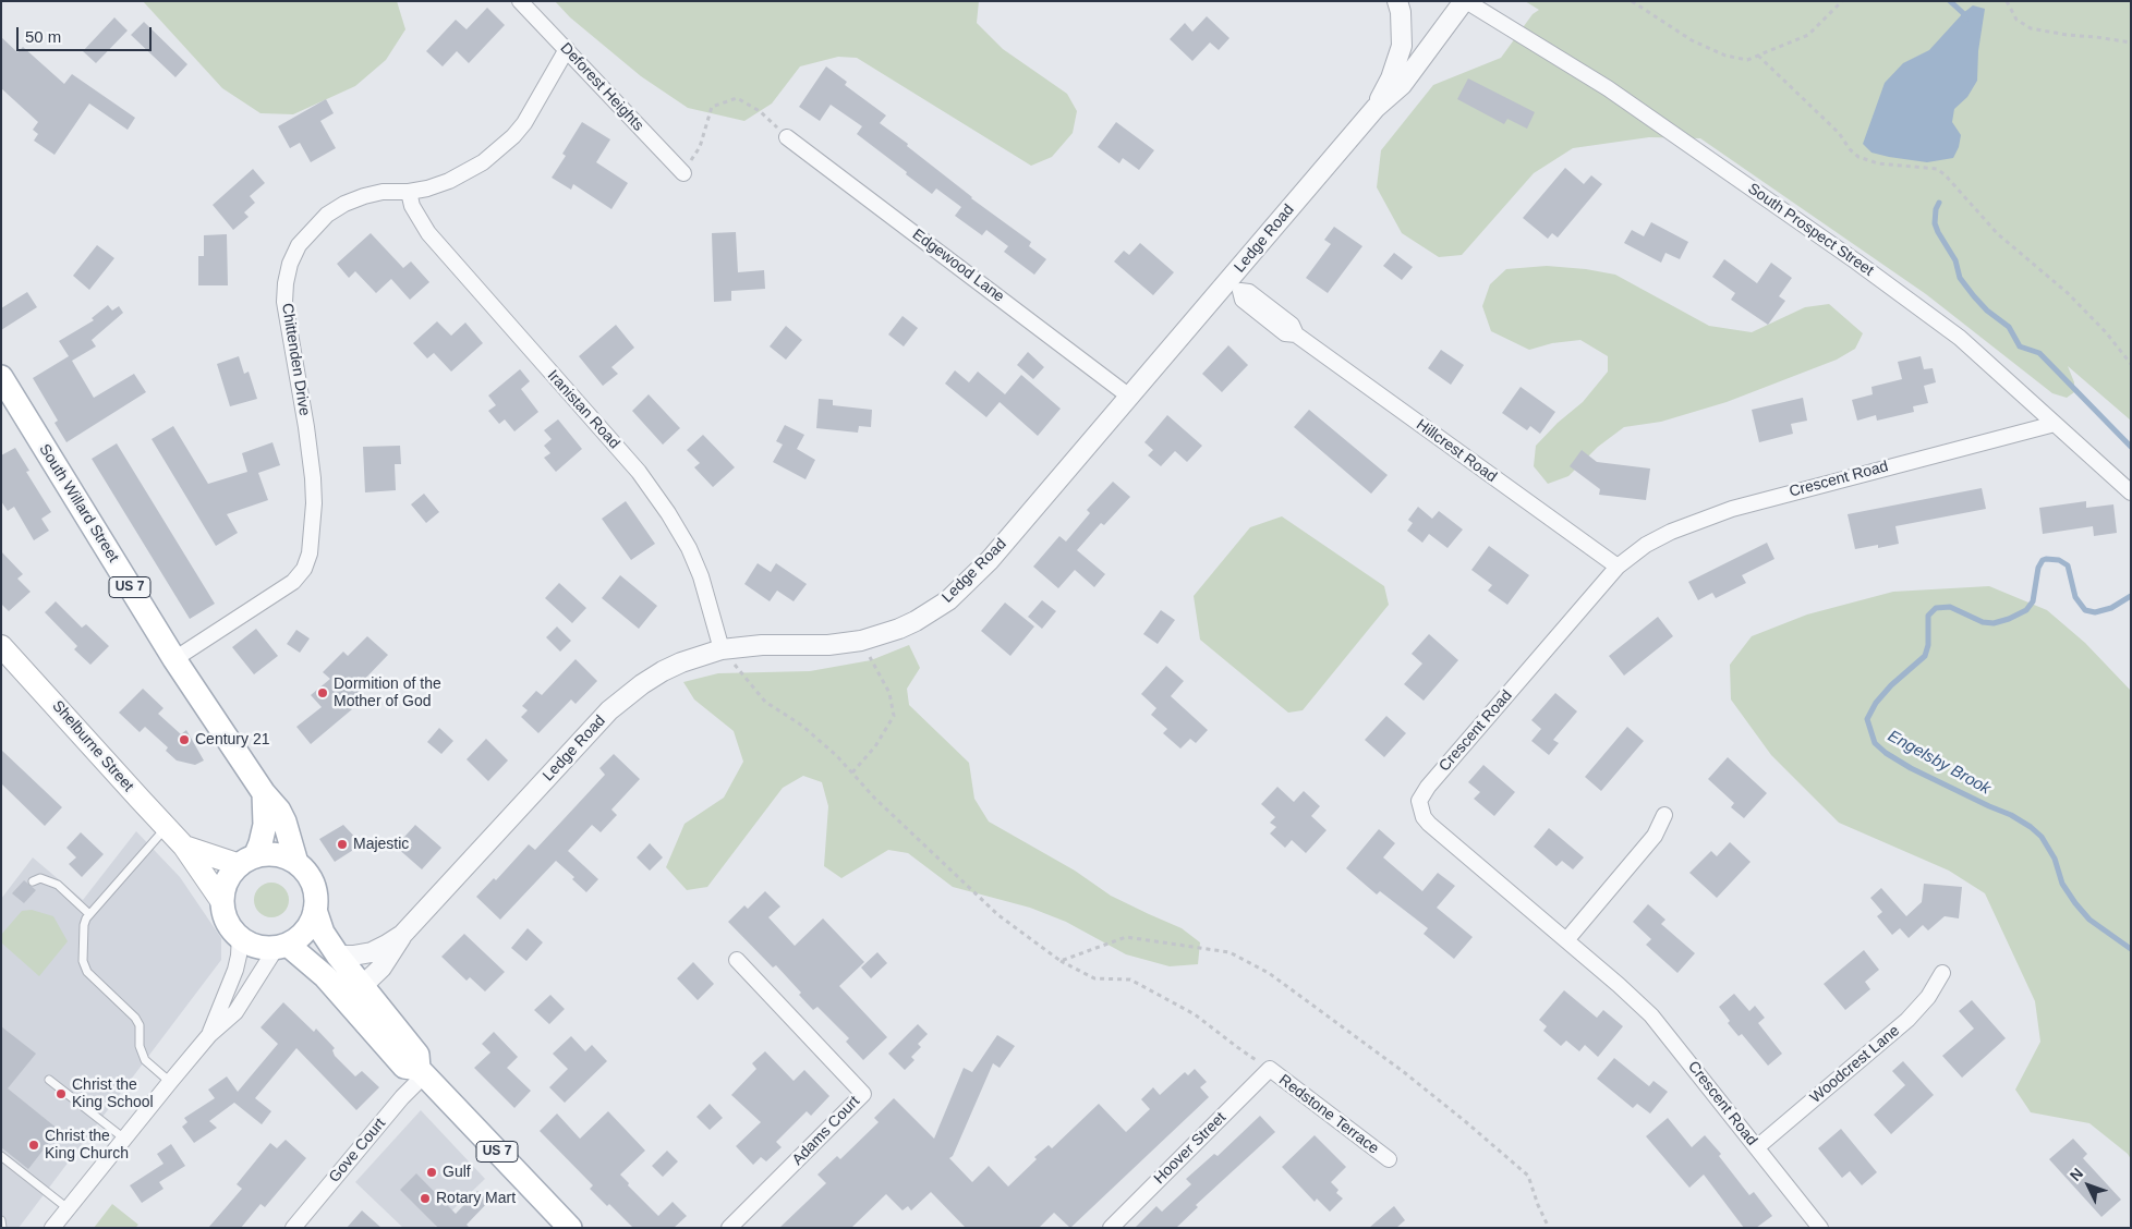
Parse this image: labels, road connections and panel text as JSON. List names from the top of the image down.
{
  "streets": {
    "main road": ["South Willard Street", "US 7", "Shelburne Street"],
    "street": [
      "Deforest Heights",
      "South Prospect Street",
      "Ledge Road",
      "Edgewood Lane",
      "Chittenden Drive",
      "Iranistan Road",
      "Hillcrest Road",
      "Crescent Road",
      "Woodcrest Lane",
      "Redstone Terrace",
      "Adams Court",
      "Hoover Street",
      "Gove Court"
    ]
  },
  "crossings": [
    ["Deforest Heights", "Chittenden Drive"],
    ["South Prospect Street", "Ledge Road"],
    ["South Prospect Street", "Crescent Road"],
    ["Ledge Road", "Edgewood Lane"],
    ["Ledge Road", "Iranistan Road"],
    ["Ledge Road", "Hillcrest Road"],
    ["Ledge Road", "US 7"],
    ["Chittenden Drive", "Iranistan Road"],
    ["Chittenden Drive", "South Willard Street"],
    ["Hillcrest Road", "Crescent Road"],
    ["Crescent Road", "Woodcrest Lane"],
    ["South Willard Street", "US 7"],
    ["South Willard Street", "Shelburne Street"],
    ["US 7", "Shelburne Street"],
    ["US 7", "Gove Court"],
    ["Redstone Terrace", "Hoover Street"]
  ],
  "water": ["Engelsby Brook"],
  "places": [
    "Dormition of the Mother of God",
    "Century 21",
    "Majestic",
    "Christ the King School",
    "Christ the King Church",
    "Gulf",
    "Rotary Mart"
  ],
  "scale_bar": "50 m",
  "north": "top left"
}
